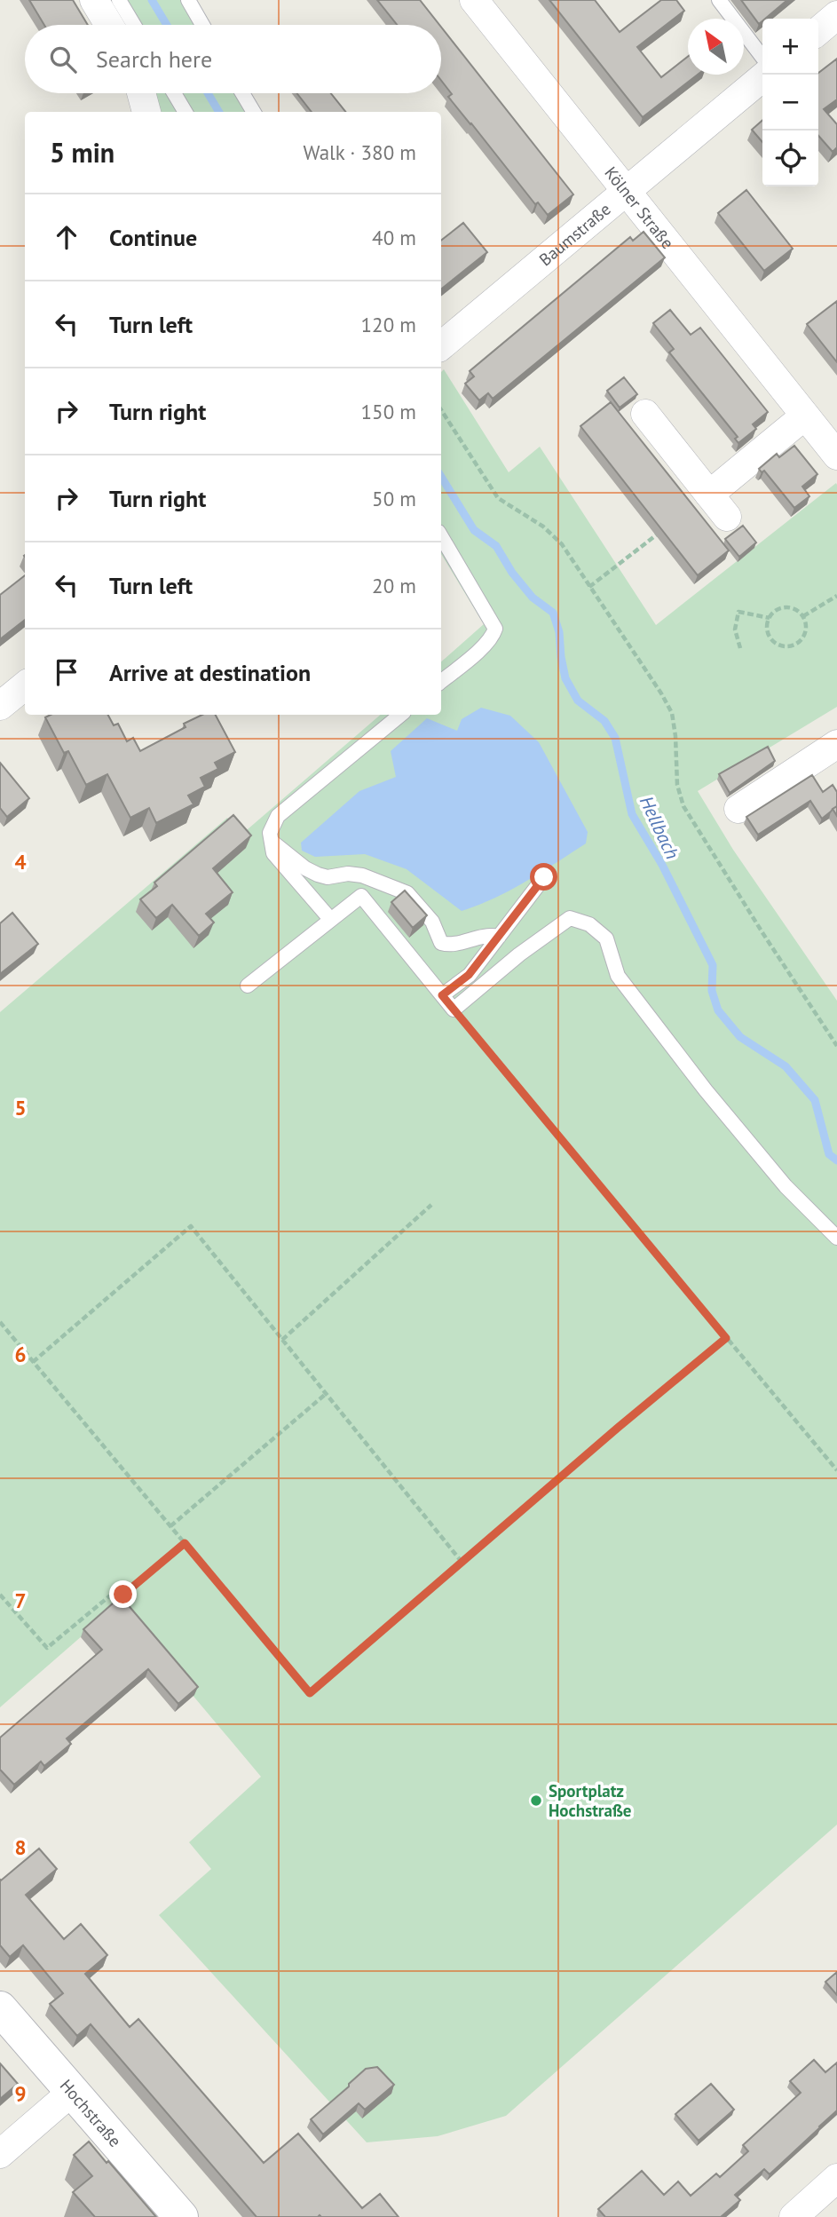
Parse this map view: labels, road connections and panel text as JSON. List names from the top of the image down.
{
  "streets": {
    "street": ["Kölner Straße", "Baumstraße", "Hochstraße"]
  },
  "crossings": [
    ["Kölner Straße", "Baumstraße"]
  ],
  "water": ["Hellbach"],
  "places": ["Sportplatz Hochstraße"],
  "north": "top left",
  "page": {
    "map_buttons": ["+", "−"],
    "search": "Search here",
    "heading": ["5 min", "Walk · 380 m"],
    "list": [
      ["Continue", "40 m"],
      ["Turn left", "120 m"],
      ["Turn right", "150 m"],
      ["Turn right", "50 m"],
      ["Turn left", "20 m"],
      "Arrive at destination"
    ]
  },
  "grid": {
    "rows": [
      "4",
      "5",
      "6",
      "7",
      "8",
      "9"
    ]
  }
}
